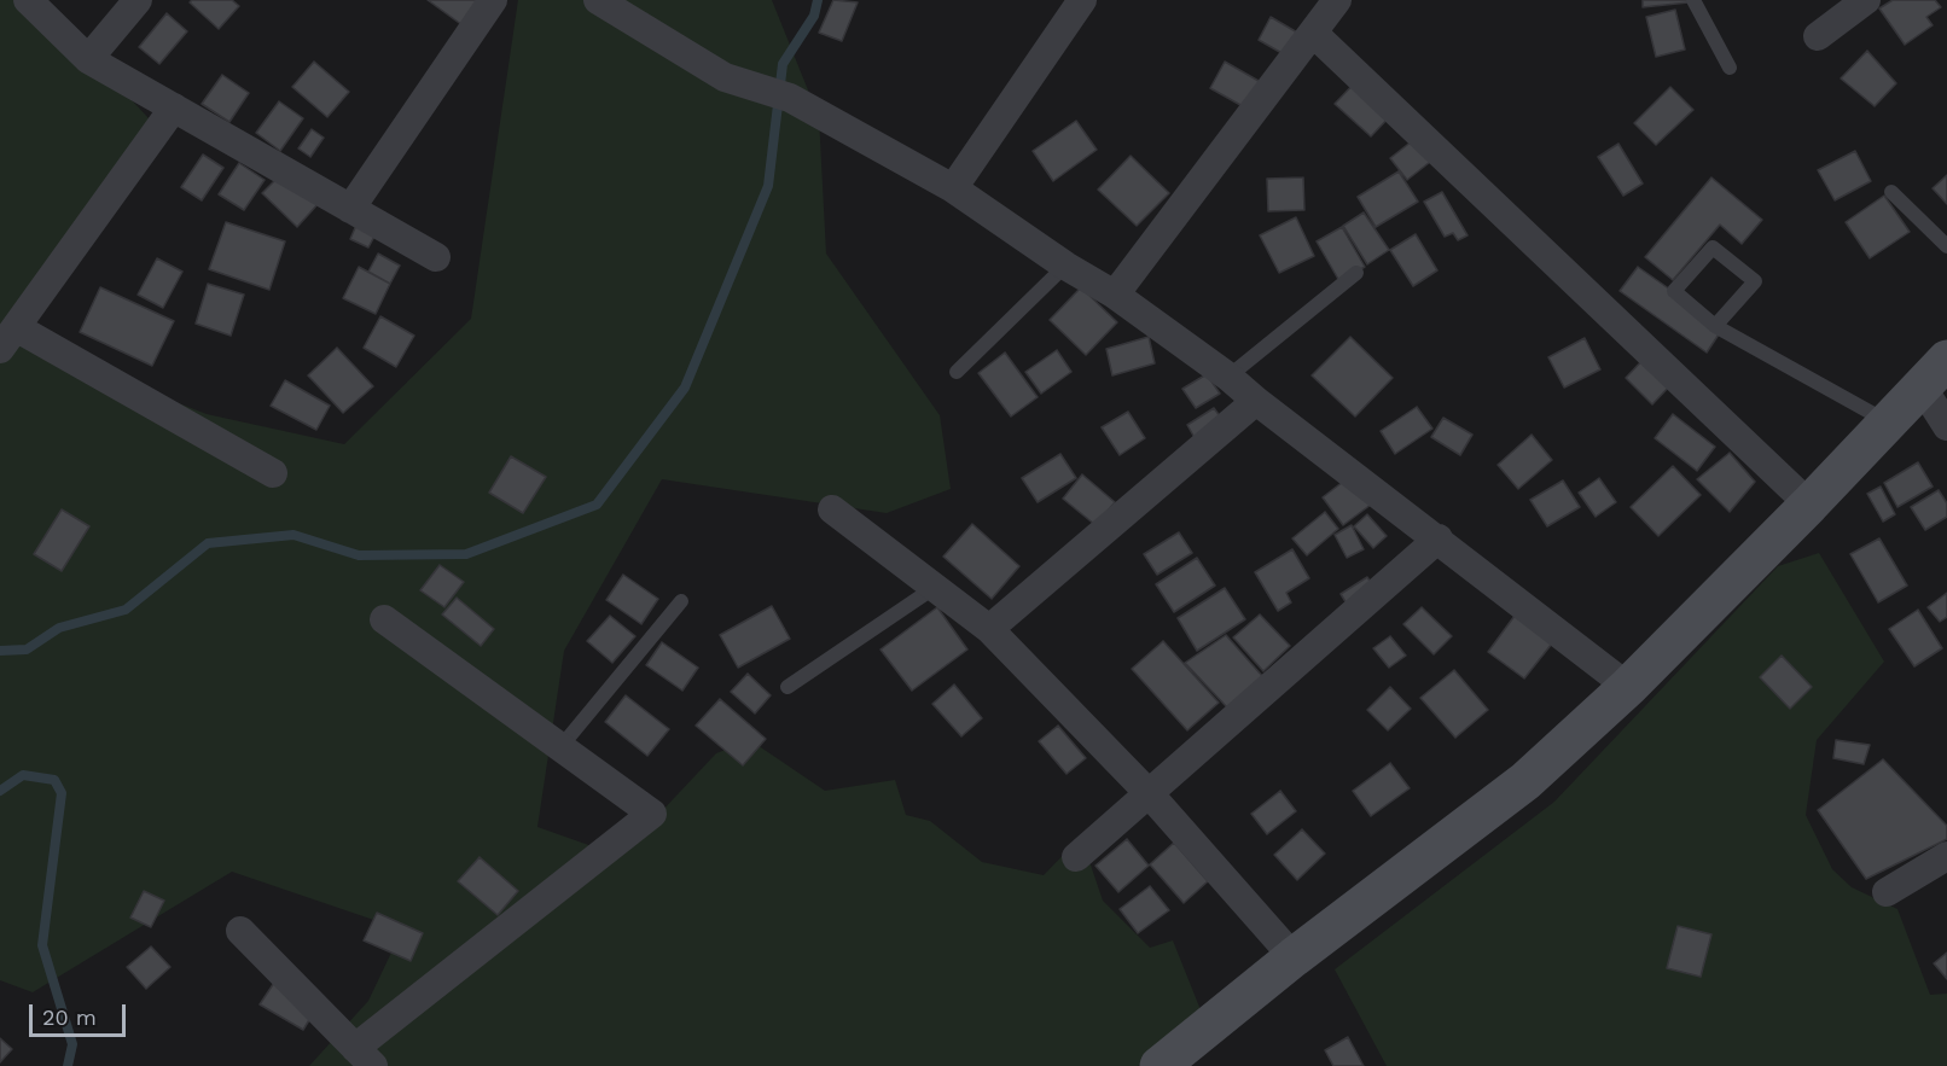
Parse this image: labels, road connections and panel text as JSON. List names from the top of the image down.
{
  "scale_bar": "20 m"
}
